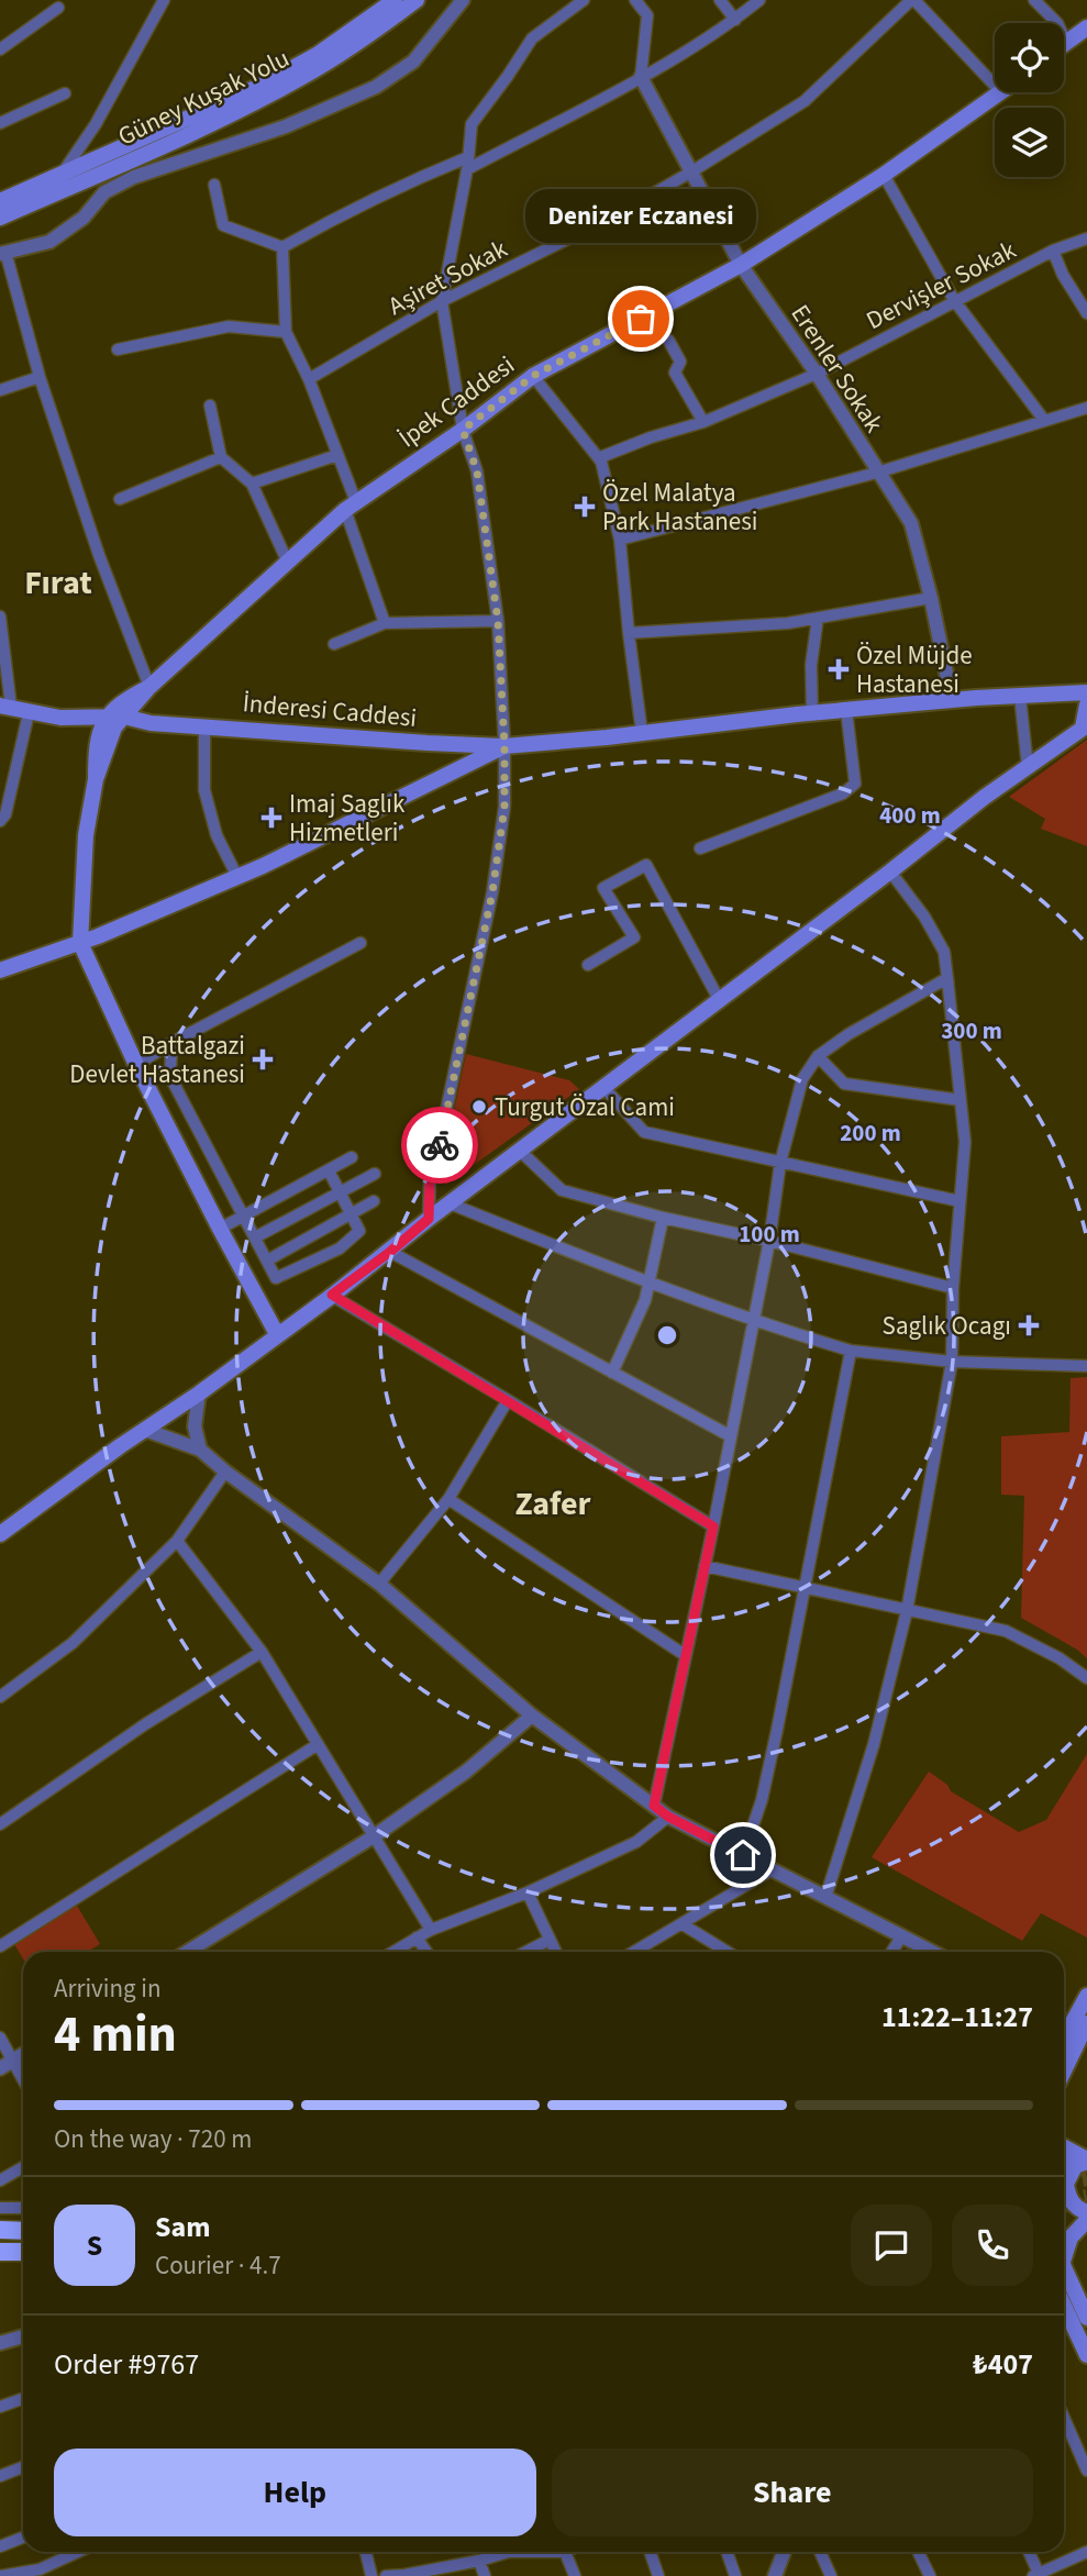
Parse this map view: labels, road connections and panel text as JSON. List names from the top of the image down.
{
  "streets": {
    "main road": ["Güney Kuşak Yolu", "İpek Caddesi", "İnderesi Caddesi"],
    "street": ["Aşiret Sokak", "Dervişler Sokak", "Erenler Sokak"]
  },
  "crossings": [
    ["Aşiret Sokak", "Erenler Sokak"],
    ["Dervişler Sokak", "Erenler Sokak"],
    ["Erenler Sokak", "İpek Caddesi"],
    ["İpek Caddesi", "İnderesi Caddesi"]
  ],
  "districts": ["Fırat", "Zafer"],
  "places": {
    "other": ["Denizer Eczanesi", "Turgut Özal Cami"],
    "health": [
      "Özel Malatya Park Hastanesi",
      "Özel Müjde Hastanesi",
      "Imaj Saglık Hizmetleri",
      "Battalgazi Devlet Hastanesi",
      "Saglık Ocagı"
    ]
  },
  "page": {
    "bubble": "Denizer Eczanesi",
    "heading": ["4 min", "Arriving in", "11:22–11:27"],
    "panel": [
      "Sam",
      "Courier · 4.7",
      "Order #9767",
      "₺407"
    ],
    "bar": "On the way · 720 m",
    "round": "S",
    "buttons": ["Help", "Share"]
  },
  "rings": [
    "400 m",
    "300 m",
    "200 m",
    "100 m"
  ]
}
